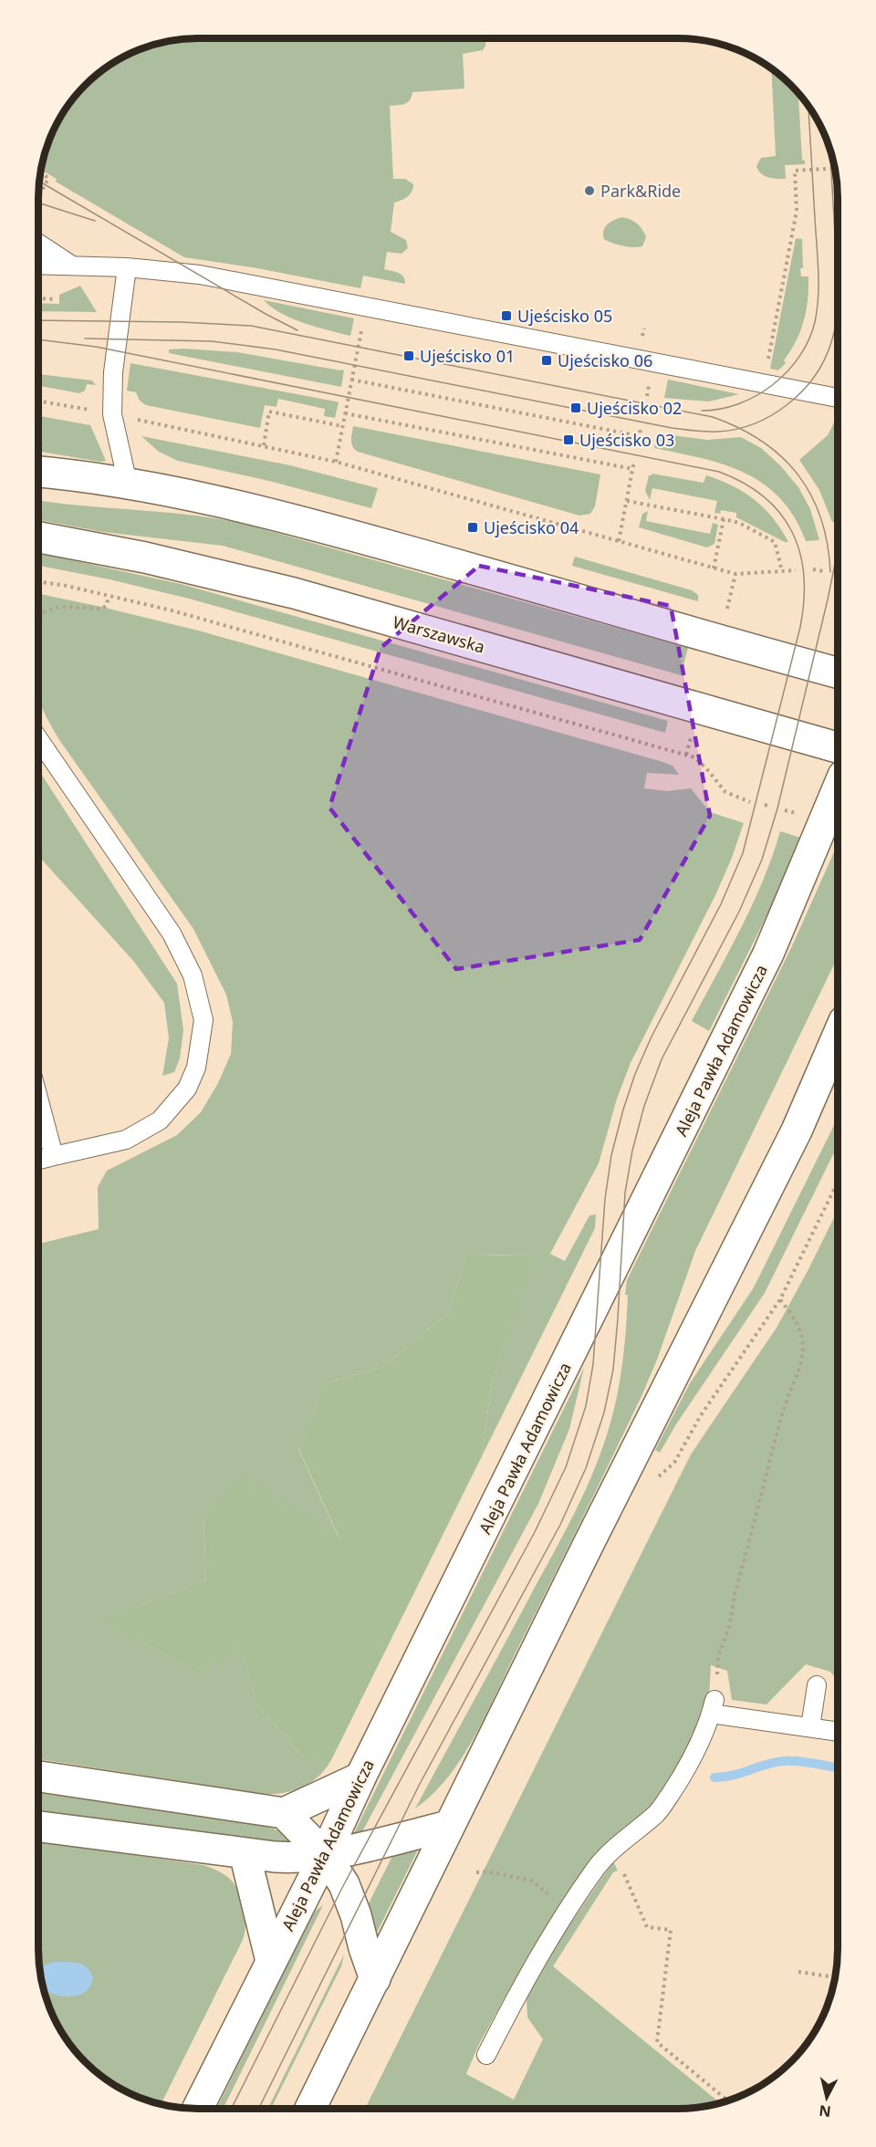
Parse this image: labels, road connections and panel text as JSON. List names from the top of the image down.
{
  "streets": {
    "main road": ["Warszawska", "Aleja Pawła Adamowicza"]
  },
  "places": {
    "other": ["Park&Ride"],
    "transit": [
      "Ujeścisko 05",
      "Ujeścisko 01",
      "Ujeścisko 06",
      "Ujeścisko 02",
      "Ujeścisko 03",
      "Ujeścisko 04"
    ]
  },
  "north": "bottom"
}
